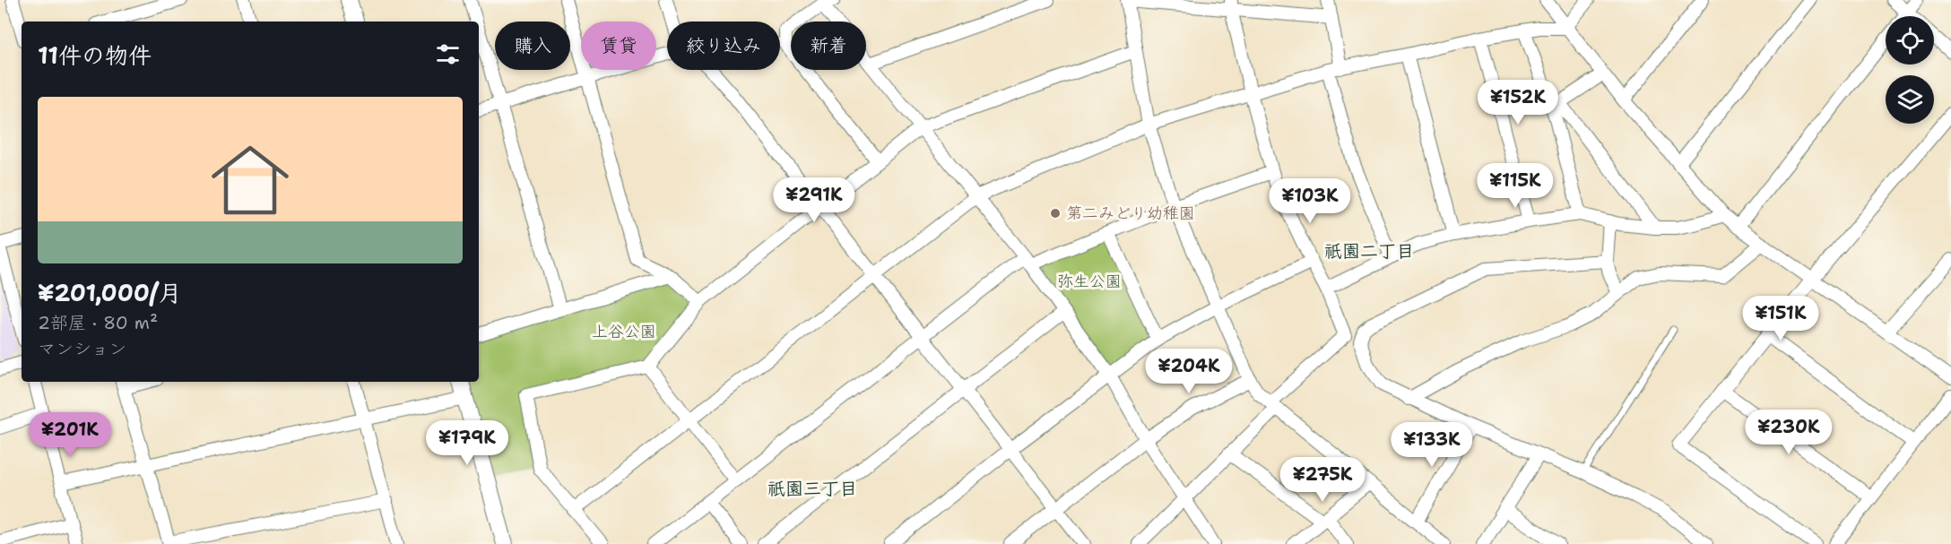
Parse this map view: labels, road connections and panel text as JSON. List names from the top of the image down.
{
  "districts": ["祇園二丁目", "祇園三丁目"],
  "parks": ["弥生公園", "上谷公園"],
  "places": ["第二みどり幼稚園"],
  "page": {
    "chip": [
      "購入",
      "賃貸",
      "絞り込み",
      "新着"
    ],
    "heading": "11件の物件",
    "price": [
      "¥152K",
      "¥115K",
      "¥291K",
      "¥103K",
      "¥151K",
      "¥204K",
      "¥230K",
      "¥201K",
      "¥179K",
      "¥133K",
      "¥275K"
    ],
    "list": [
      {
        "name": "¥201,000/月",
        "note": "2部屋 · 80 m² · マンション"
      }
    ]
  }
}
